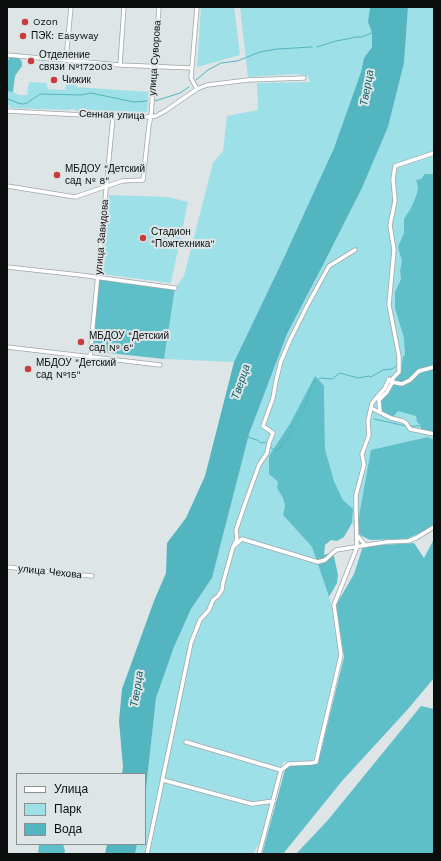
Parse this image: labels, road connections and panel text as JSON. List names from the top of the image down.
{
  "streets": {
    "street": [
      "улица Суворова",
      "Сенная улица",
      "улица Завидова",
      "улица Чехова"
    ]
  },
  "crossings": [
    ["улица Суворова", "Сенная улица"],
    ["улица Суворова", "улица Завидова"],
    ["Сенная улица", "улица Завидова"]
  ],
  "water": ["Тверца"],
  "places": [
    "Ozon",
    "ПЭК: Easyway",
    "Отделение связи №172003",
    "Чижик",
    "МБДОУ \"Детский сад № 8\"",
    "Стадион \"Пожтехника\"",
    "МБДОУ \"Детский сад № 6\"",
    "МБДОУ \"Детский сад №15\""
  ],
  "legend": ["Улица", "Парк", "Вода"]
}
